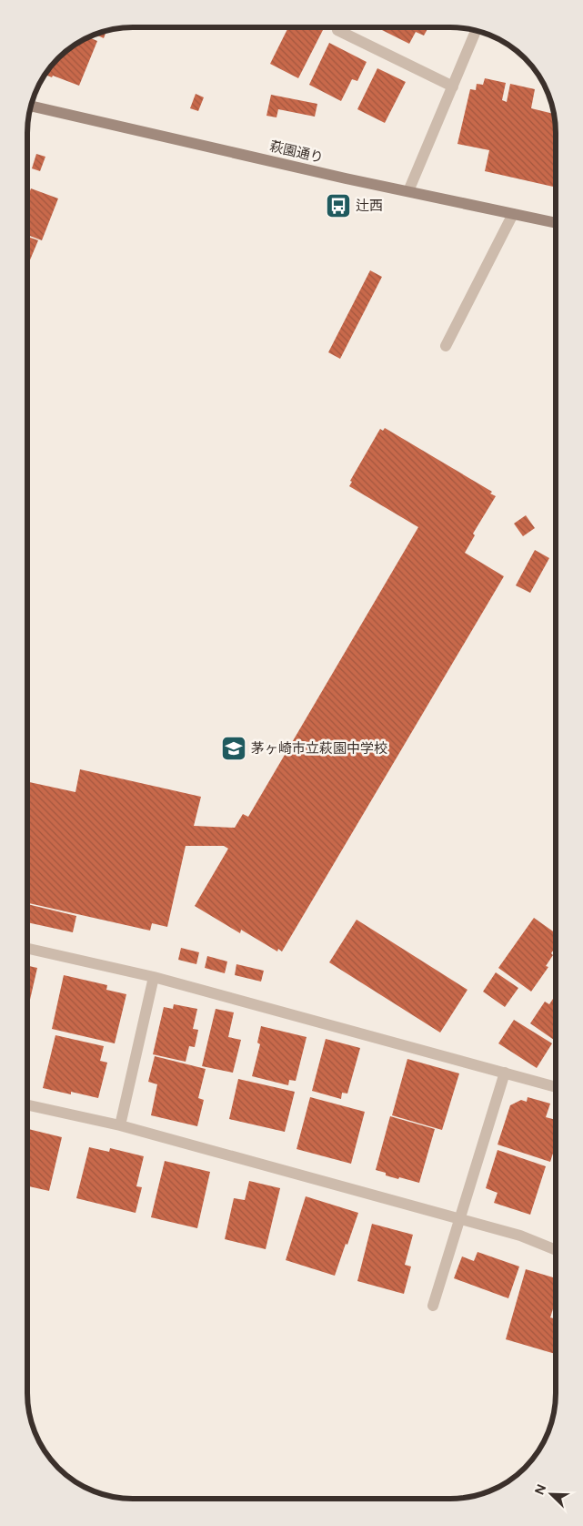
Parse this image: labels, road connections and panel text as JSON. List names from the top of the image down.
{
  "streets": {
    "street": ["萩園通り"]
  },
  "places": {
    "bus stop": ["辻西"],
    "school or university": ["茅ヶ崎市立萩園中学校"]
  },
  "north": "top left"
}
